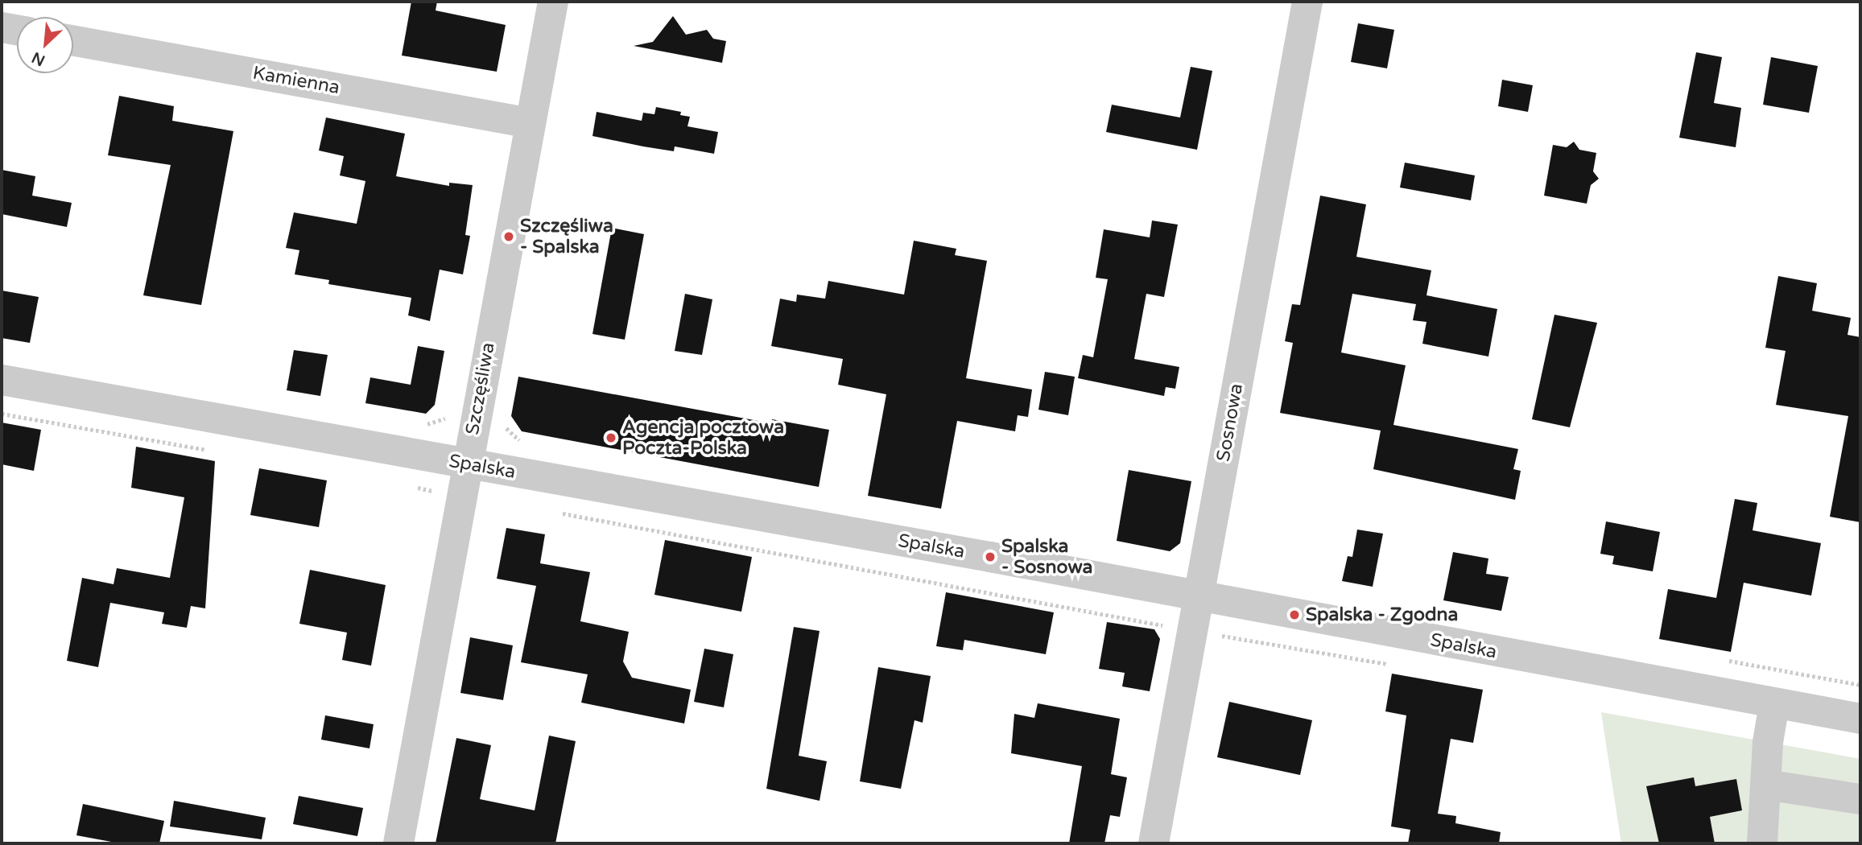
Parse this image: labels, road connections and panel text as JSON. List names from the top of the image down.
{
  "streets": {
    "street": [
      "Kamienna",
      "Szczęśliwa",
      "Sosnowa",
      "Spalska"
    ]
  },
  "crossings": [
    ["Kamienna", "Szczęśliwa"],
    ["Szczęśliwa", "Spalska"],
    ["Sosnowa", "Spalska"]
  ],
  "places": [
    "Szczęśliwa - Spalska",
    "Agencja pocztowa Poczta-Polska",
    "Spalska - Sosnowa",
    "Spalska - Zgodna"
  ],
  "north": "bottom left"
}
